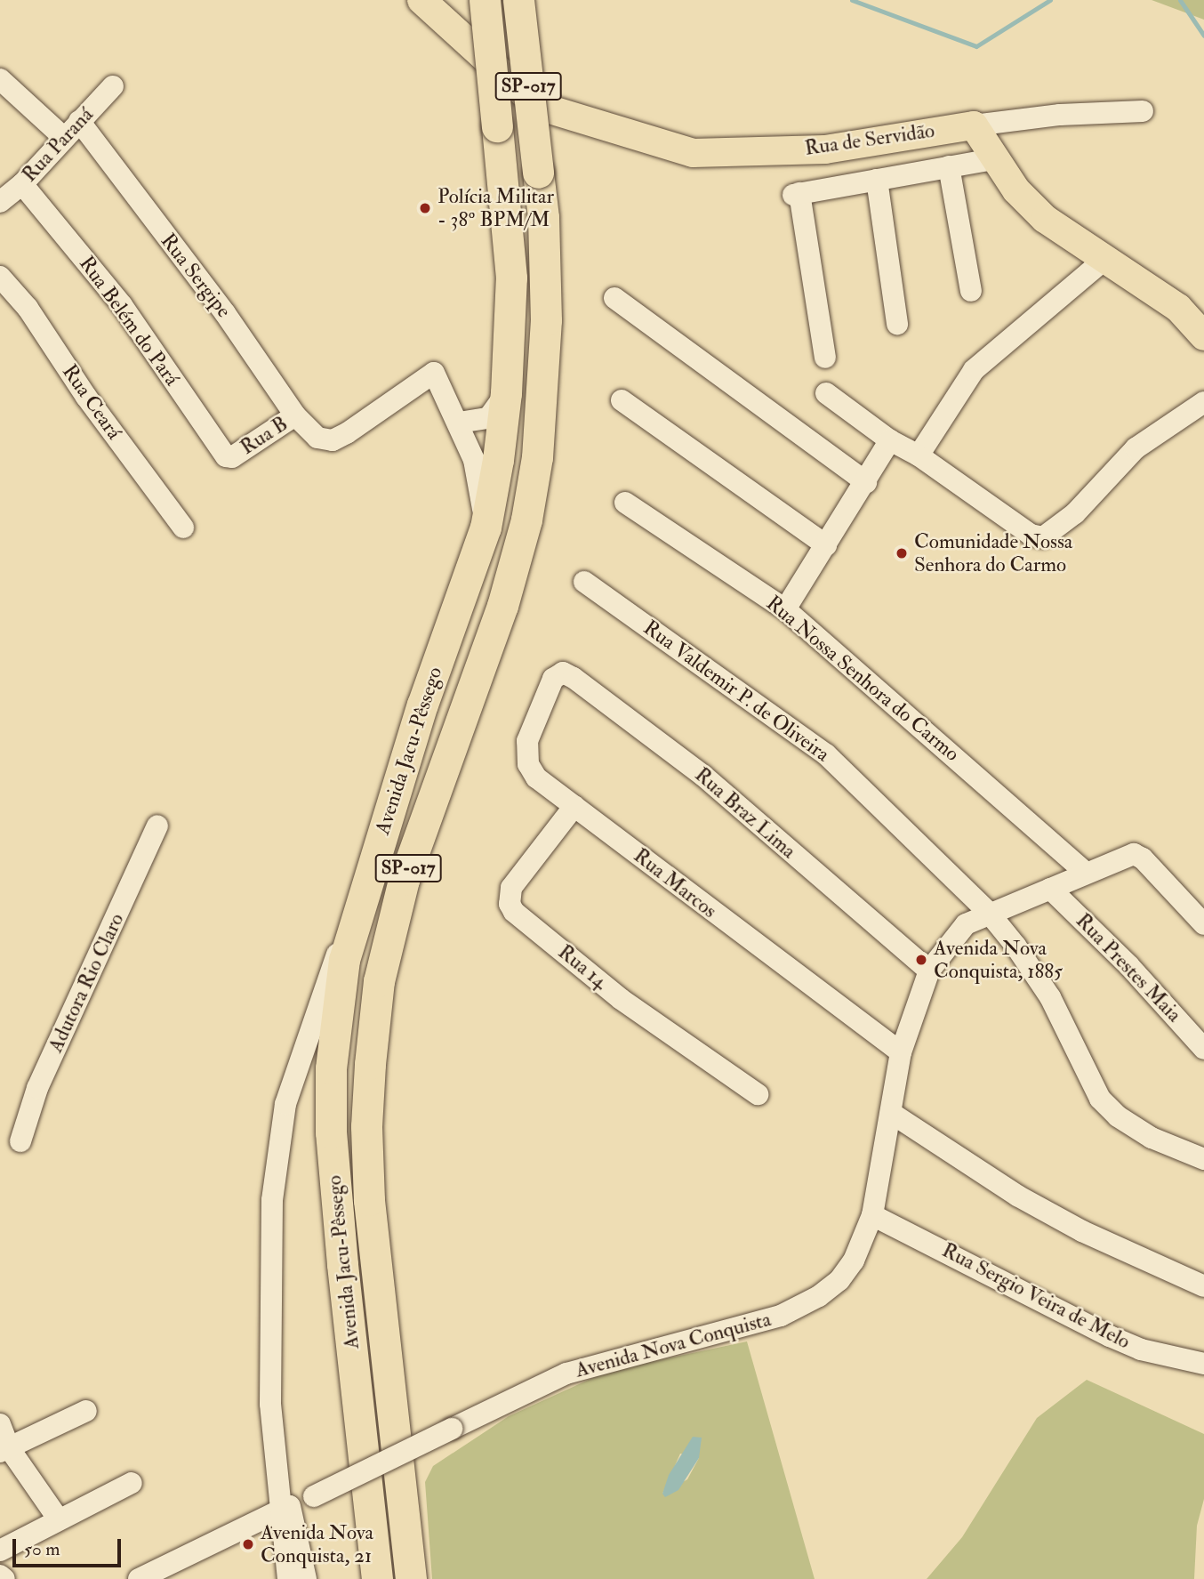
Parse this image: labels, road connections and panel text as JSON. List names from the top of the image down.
{
  "streets": {
    "highway": ["SP-017", "Avenida Jacu-Pêssego"],
    "main road": ["Rua de Servidão"],
    "street": [
      "Rua Paraná",
      "Rua Sergipe",
      "Rua Belém do Pará",
      "Rua Ceará",
      "Rua B",
      "Rua Nossa Senhora do Carmo",
      "Rua Valdemir P. de Oliveira",
      "Rua Braz Lima",
      "Rua Marcos",
      "Rua 14",
      "Rua Prestes Maia",
      "Adutora Rio Claro",
      "Rua Sergio Veira de Melo",
      "Avenida Nova Conquista"
    ]
  },
  "crossings": [
    ["Rua Paraná", "Rua Sergipe"],
    ["Rua Paraná", "Rua Belém do Pará"],
    ["Rua Sergipe", "Rua B"],
    ["Rua Belém do Pará", "Rua B"],
    ["Rua Nossa Senhora do Carmo", "Avenida Nova Conquista"],
    ["Rua Valdemir P. de Oliveira", "Avenida Nova Conquista"],
    ["Rua Braz Lima", "Rua Marcos"],
    ["Rua Braz Lima", "Avenida Nova Conquista"],
    ["Rua Marcos", "Rua 14"],
    ["Rua Marcos", "Avenida Nova Conquista"],
    ["Rua Prestes Maia", "Avenida Nova Conquista"],
    ["Rua Sergio Veira de Melo", "Avenida Nova Conquista"]
  ],
  "places": [
    "Polícia Militar - 38º BPM/M",
    "Comunidade Nossa Senhora do Carmo",
    "Avenida Nova Conquista, 1885",
    "Avenida Nova Conquista, 21"
  ],
  "scale_bar": "50 m"
}
